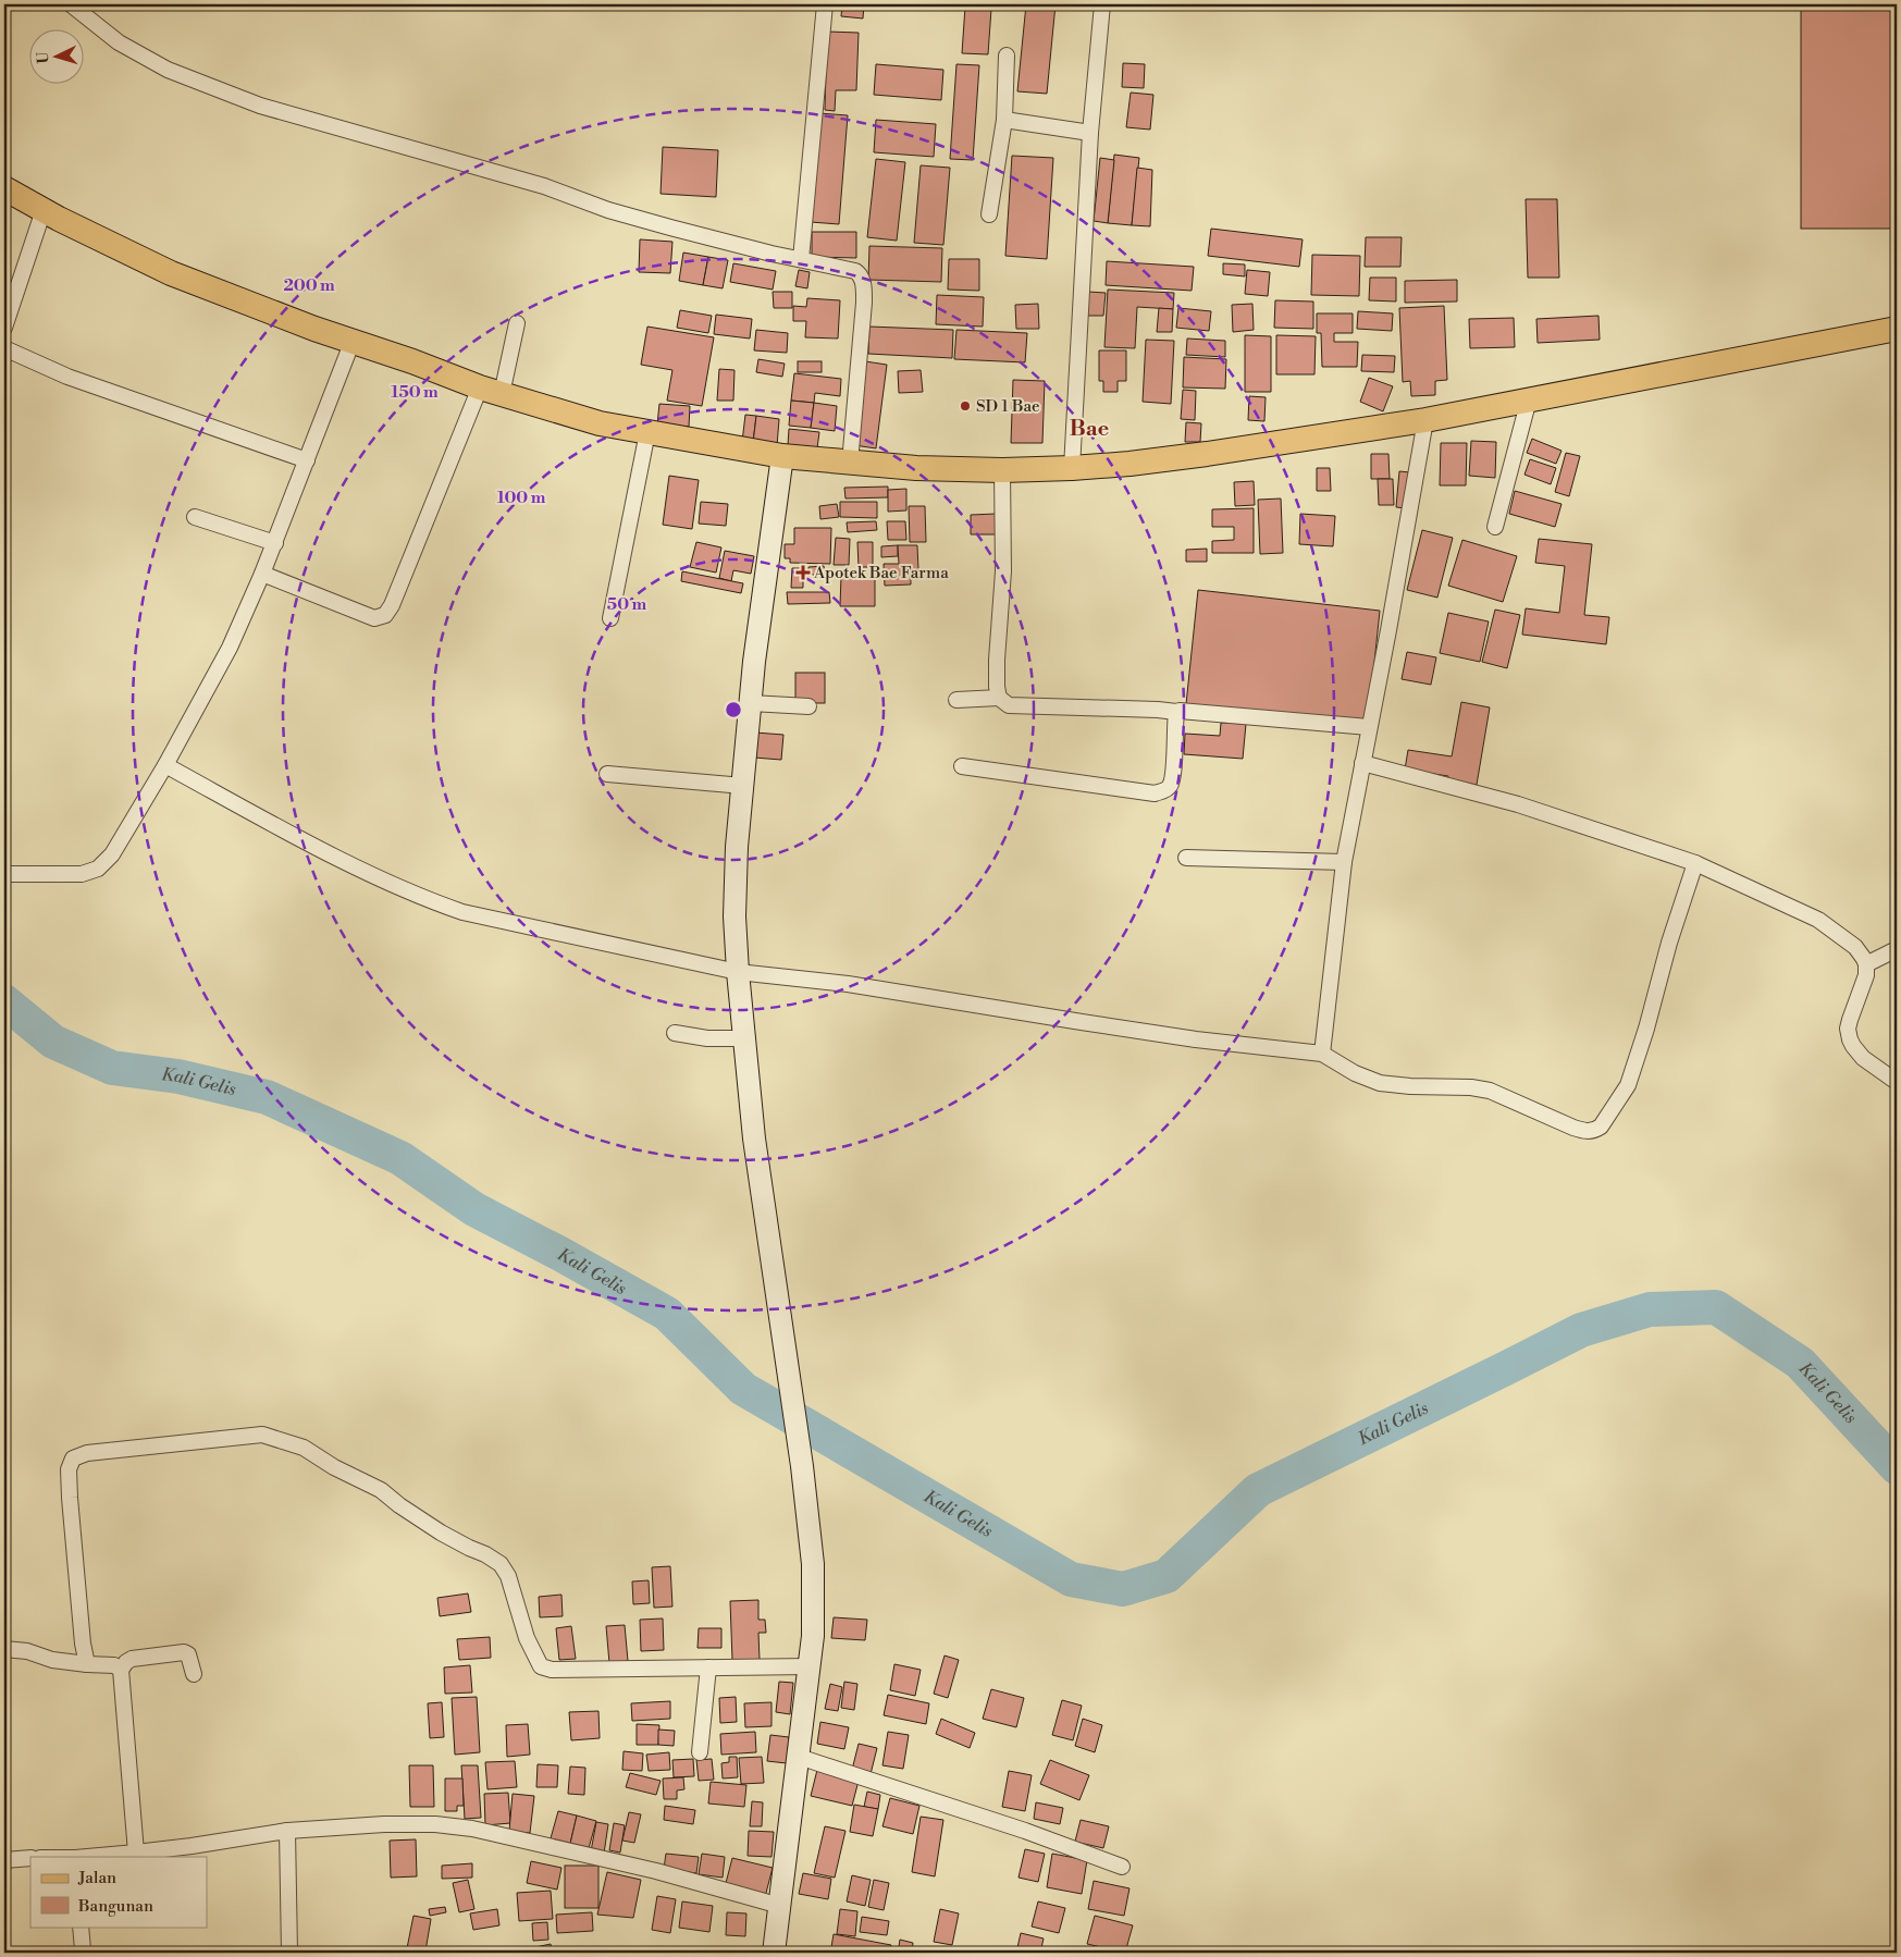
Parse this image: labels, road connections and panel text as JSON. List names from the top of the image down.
{
  "districts": ["Bae"],
  "water": ["Kali Gelis"],
  "places": {
    "other": ["SD 1 Bae"],
    "health": ["Apotek Bae Farma"]
  },
  "legend": ["Jalan", "Bangunan"],
  "north": "left",
  "rings": [
    "200 m",
    "150 m",
    "100 m",
    "50 m"
  ]
}
